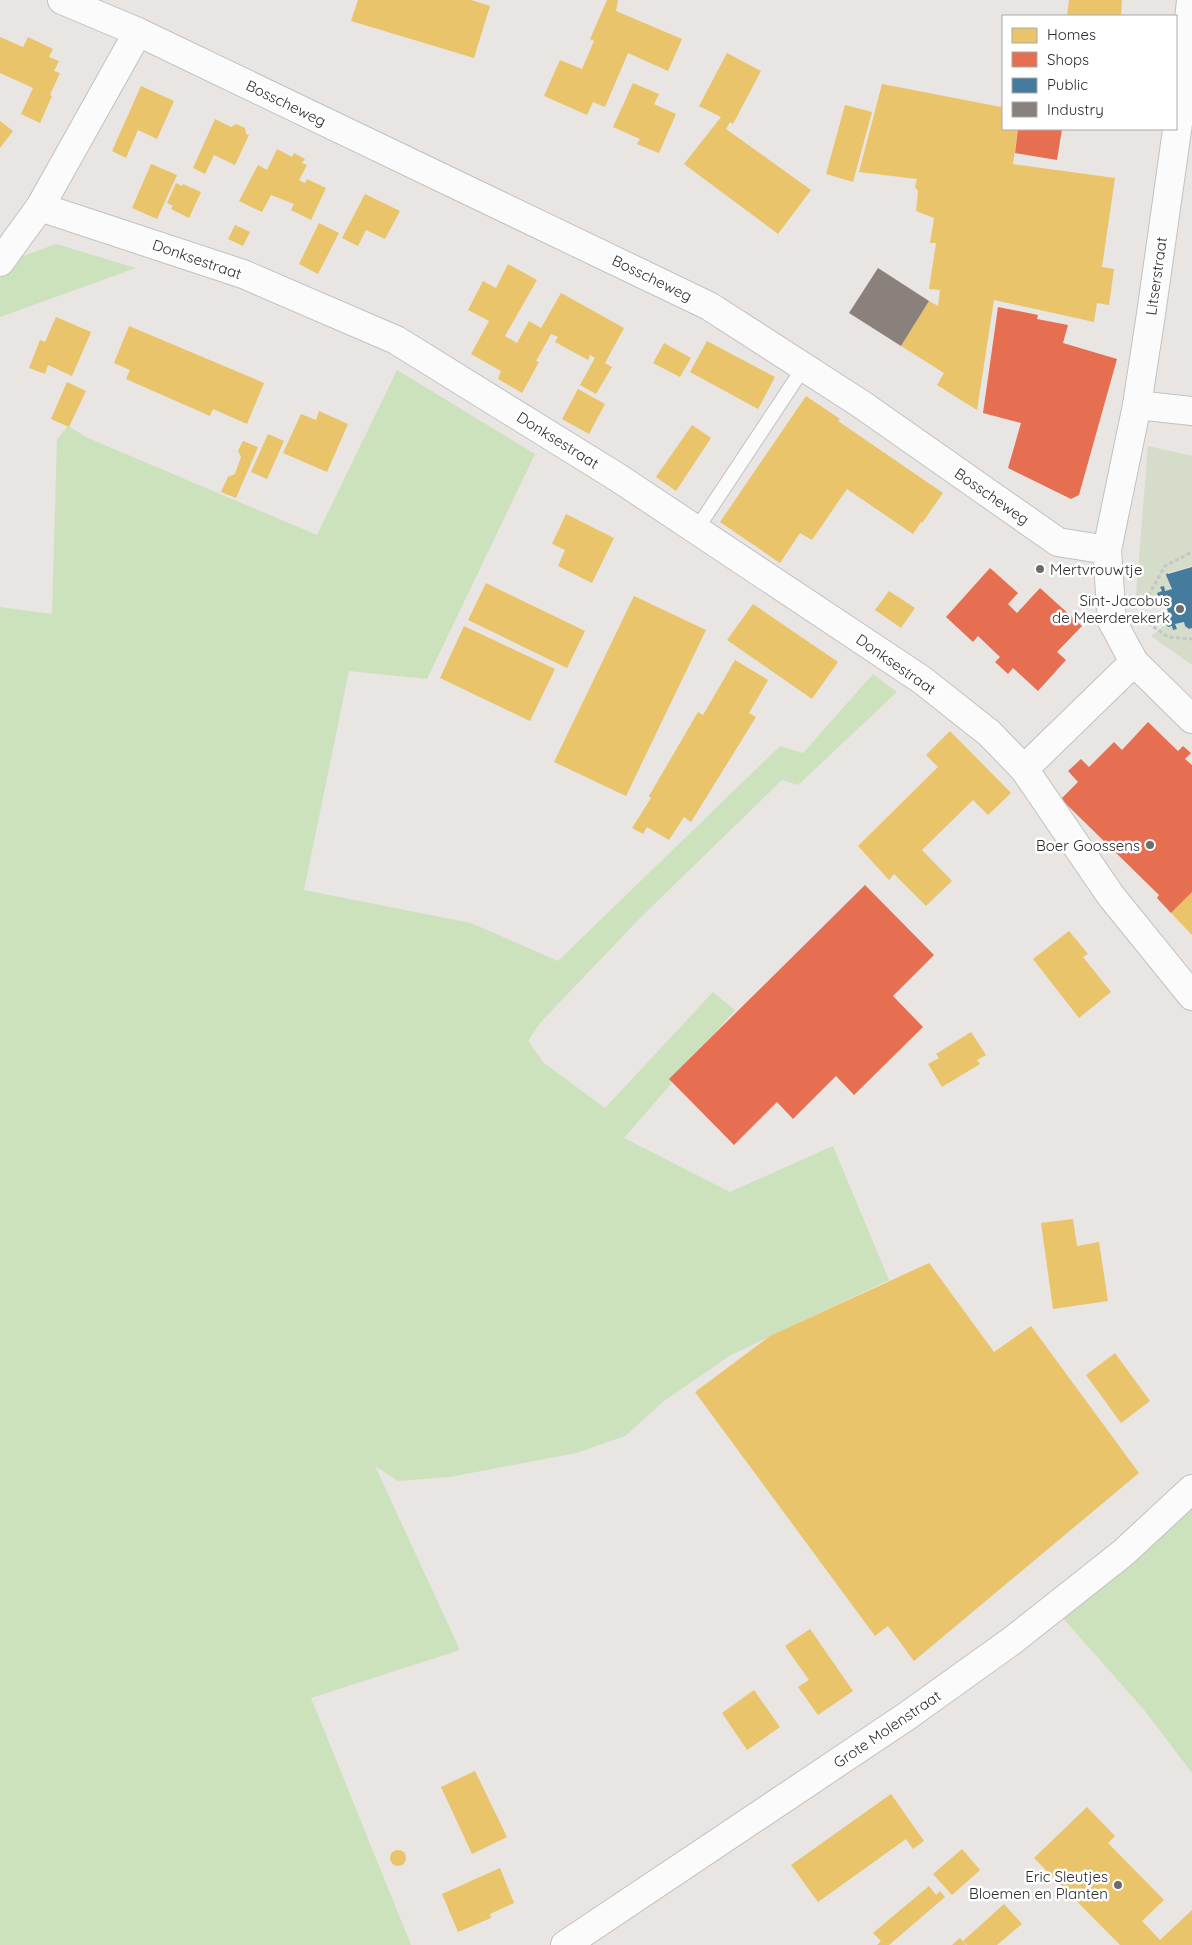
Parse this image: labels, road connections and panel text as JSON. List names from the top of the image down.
{
  "streets": {
    "street": [
      "Bosscheweg",
      "Donksestraat",
      "Litserstraat",
      "Grote Molenstraat"
    ]
  },
  "crossings": [
    ["Bosscheweg", "Litserstraat"]
  ],
  "places": [
    "Mertvrouwtje",
    "Sint-Jacobus de Meerderekerk",
    "Boer Goossens",
    "Eric Sleutjes Bloemen en Planten"
  ],
  "legend": [
    "Homes",
    "Shops",
    "Public",
    "Industry"
  ]
}
